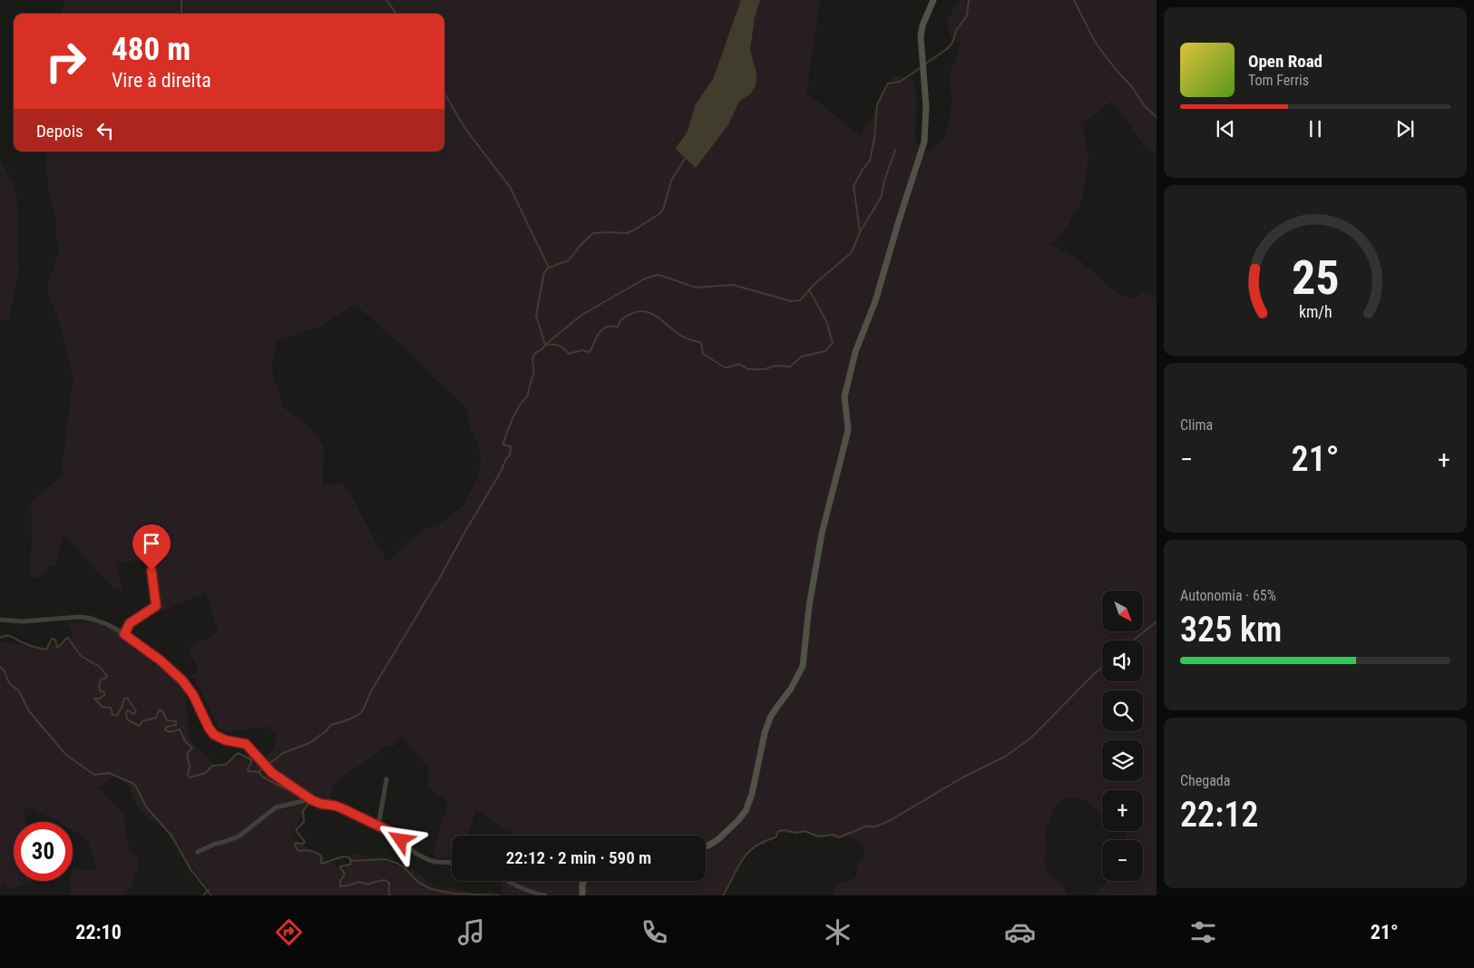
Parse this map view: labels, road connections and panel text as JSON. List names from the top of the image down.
{
  "north": "bottom right",
  "page": {
    "turn": ["480 m", "Vire à direita"],
    "song": ["Open Road", "Tom Ferris"],
    "then": "Depois",
    "tile": [
      "Clima",
      ["Autonomia · 65%", "325 km"],
      ["Chegada", "22:12"]
    ],
    "heat": ["−", "21°", "+"],
    "map_buttons": ["+", "−"],
    "limit": "30",
    "trip": "22:12 · 2 min · 590 m",
    "tabs": ["22:10", "21°"],
    "gauge": ["25", "km/h"]
  }
}
